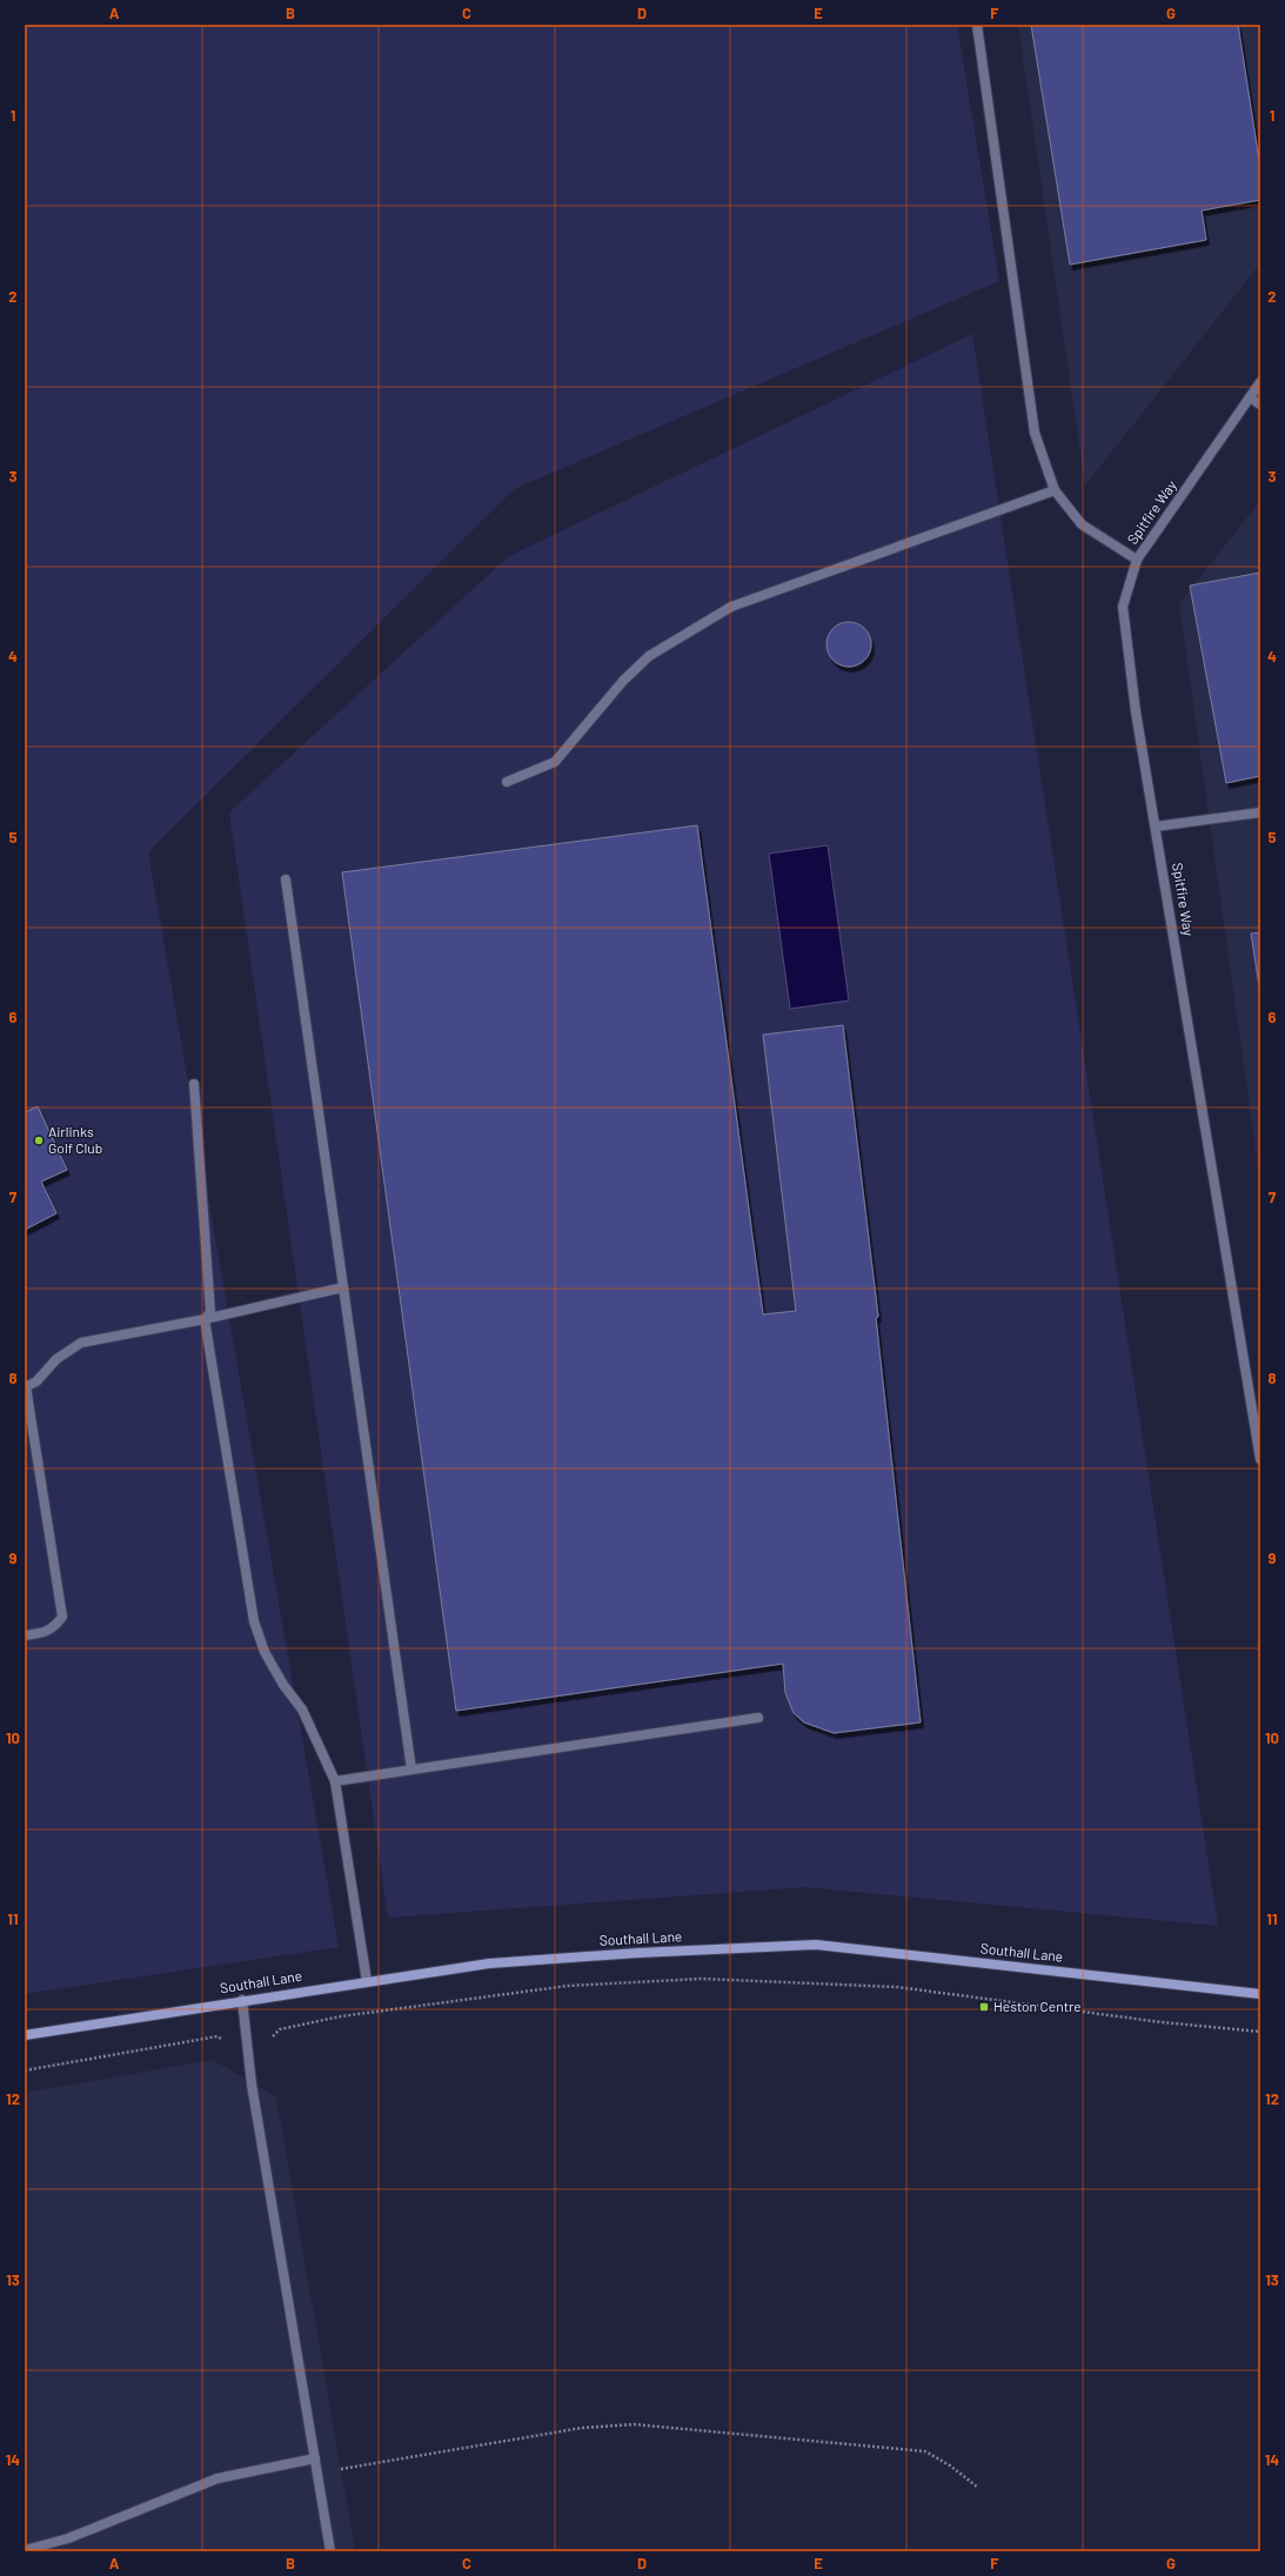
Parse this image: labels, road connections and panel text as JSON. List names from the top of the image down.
{
  "streets": {
    "street": ["Southall Lane"],
    "lane": ["Spitfire Way"]
  },
  "places": {
    "other": ["Airlinks Golf Club"],
    "transit": ["Heston Centre"]
  },
  "grid": {
    "columns": [
      "A",
      "B",
      "C",
      "D",
      "E",
      "F",
      "G"
    ],
    "rows": [
      "1",
      "2",
      "3",
      "4",
      "5",
      "6",
      "7",
      "8",
      "9",
      "10",
      "11",
      "12",
      "13",
      "14"
    ]
  }
}
